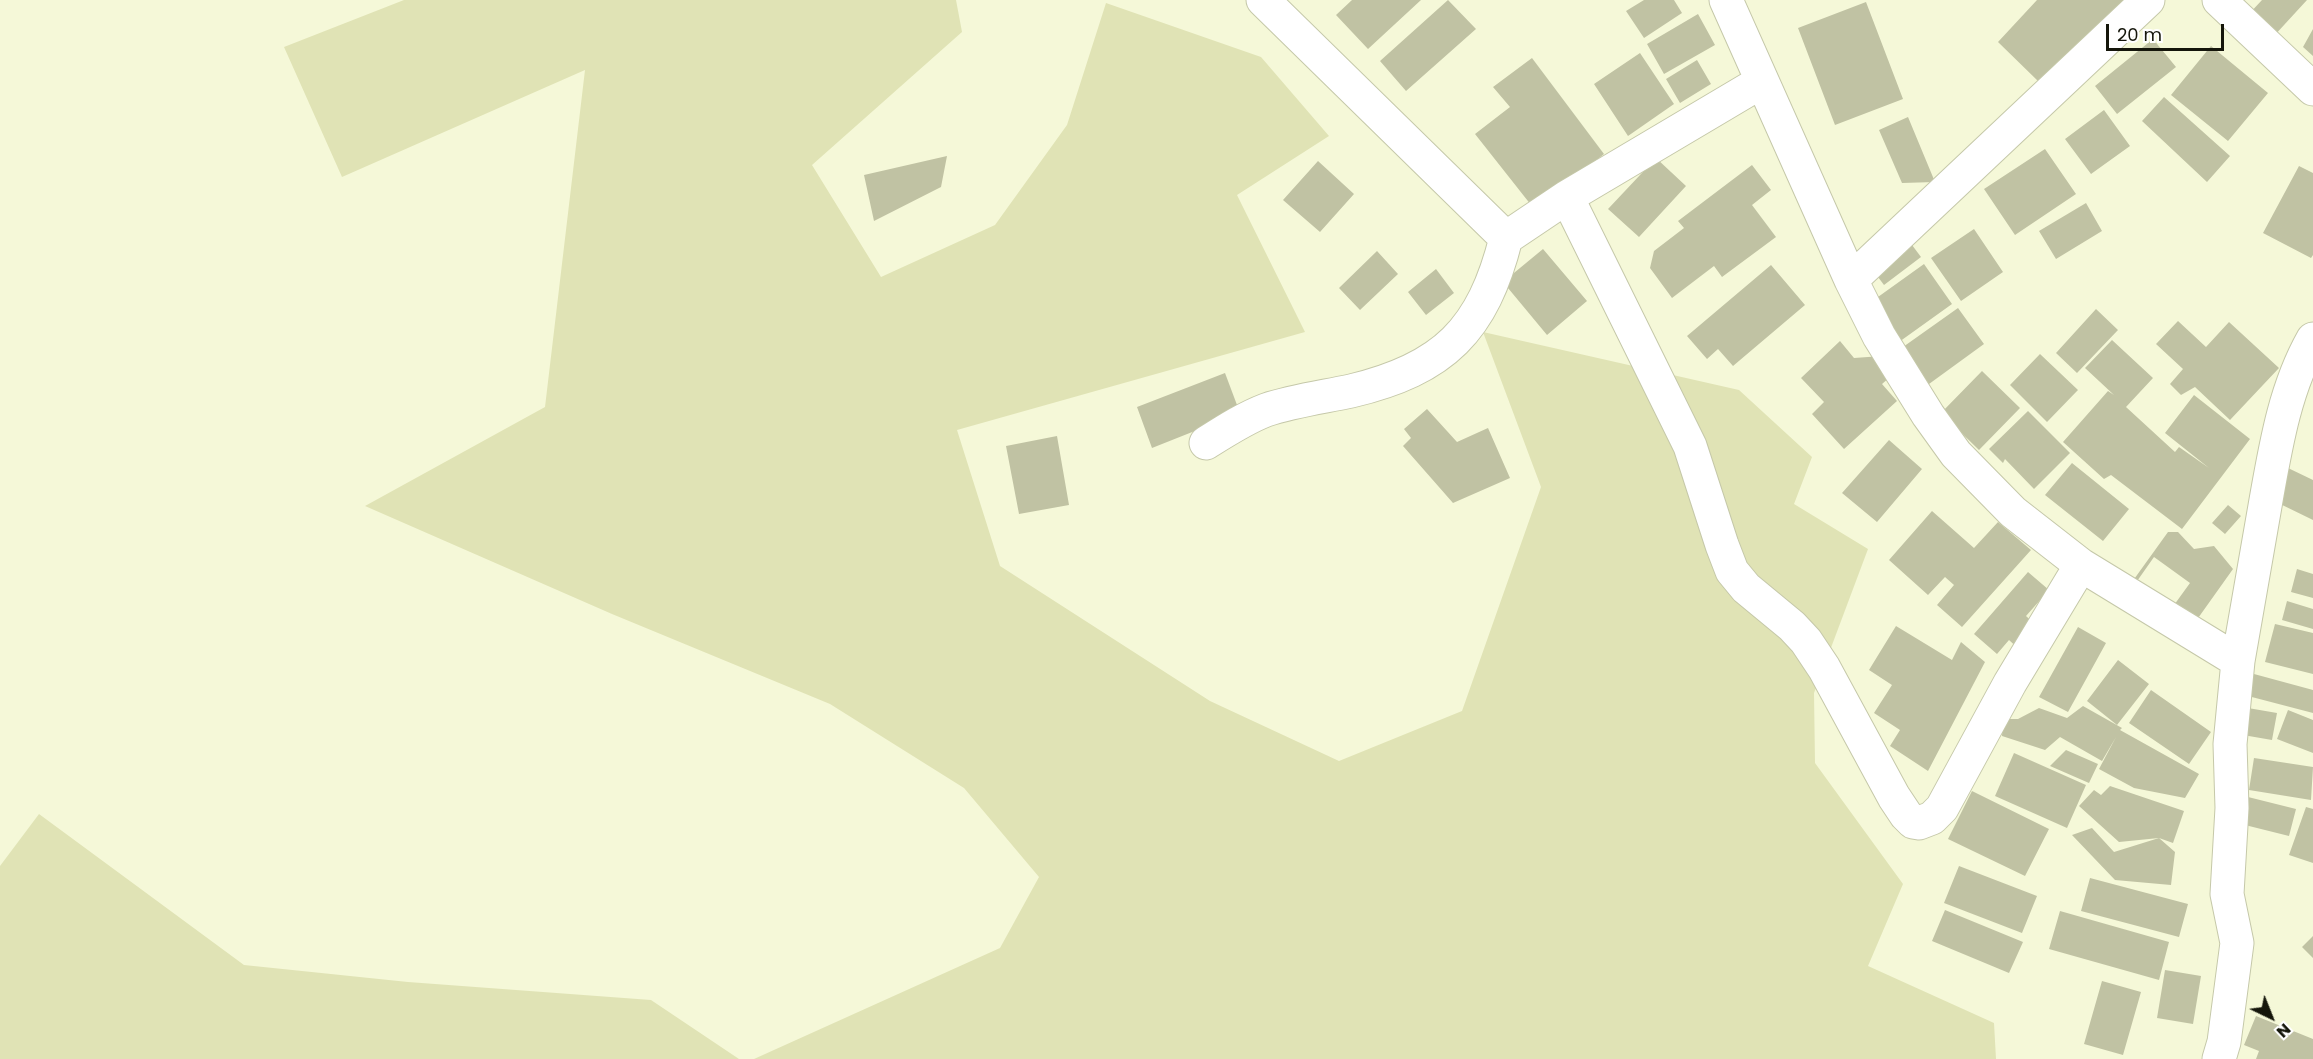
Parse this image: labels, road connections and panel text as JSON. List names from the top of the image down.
{
  "scale_bar": "20 m",
  "north": "bottom right"
}
